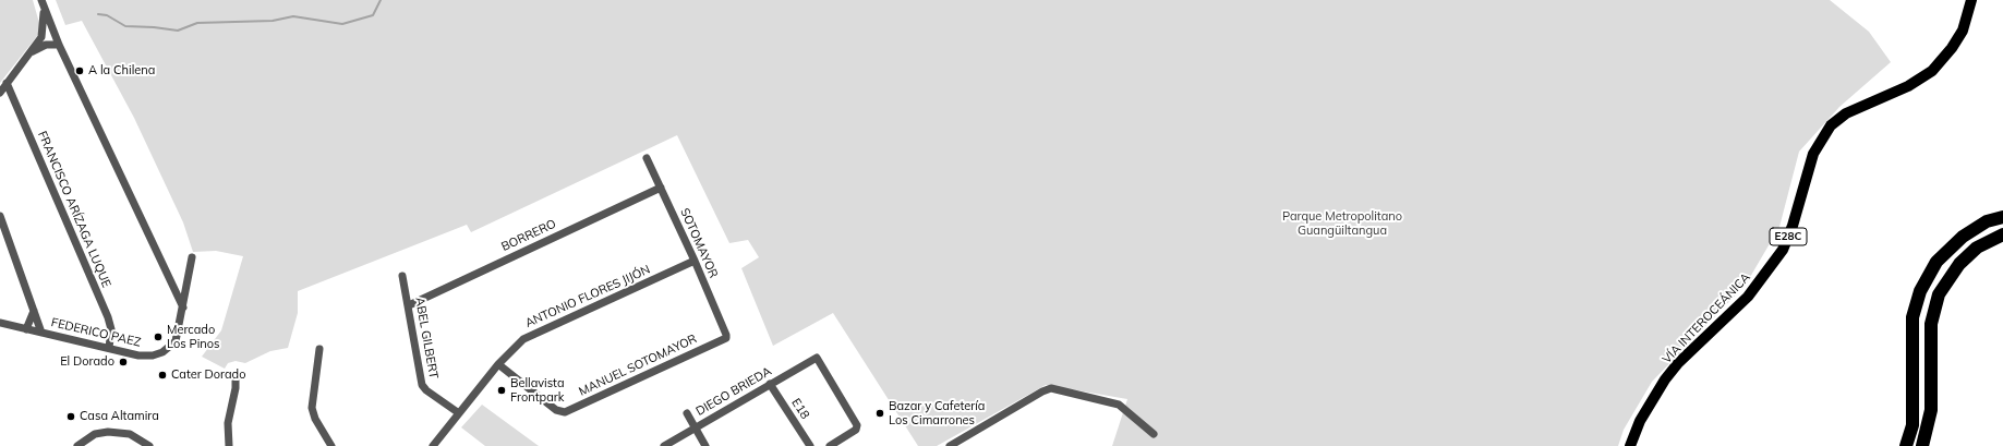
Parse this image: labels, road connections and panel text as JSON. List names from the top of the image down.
{
  "streets": {
    "main road": ["E28C", "VÍA INTEROCEÁNICA"],
    "street": [
      "FRANCISCO ARÍZAGA LUQUE",
      "BORRERO",
      "SOTOMAYOR",
      "ANTONIO FLORES JIJÓN",
      "FEDERICO PAEZ",
      "ABEL GILBERT",
      "MANUEL SOTOMAYOR",
      "DIEGO BRIEDA",
      "E18"
    ]
  },
  "crossings": [
    ["FRANCISCO ARÍZAGA LUQUE", "FEDERICO PAEZ"],
    ["BORRERO", "SOTOMAYOR"],
    ["BORRERO", "ABEL GILBERT"],
    ["SOTOMAYOR", "ANTONIO FLORES JIJÓN"],
    ["SOTOMAYOR", "MANUEL SOTOMAYOR"],
    ["ANTONIO FLORES JIJÓN", "ABEL GILBERT"],
    ["ANTONIO FLORES JIJÓN", "MANUEL SOTOMAYOR"],
    ["DIEGO BRIEDA", "E18"]
  ],
  "parks": ["Parque Metropolitano Guangüiltangua"],
  "places": [
    "A la Chilena",
    "Mercado Los Pinos",
    "El Dorado",
    "Cater Dorado",
    "Bellavista Frontpark",
    "Bazar y Cafetería Los Cimarrones",
    "Casa Altamira"
  ]
}
